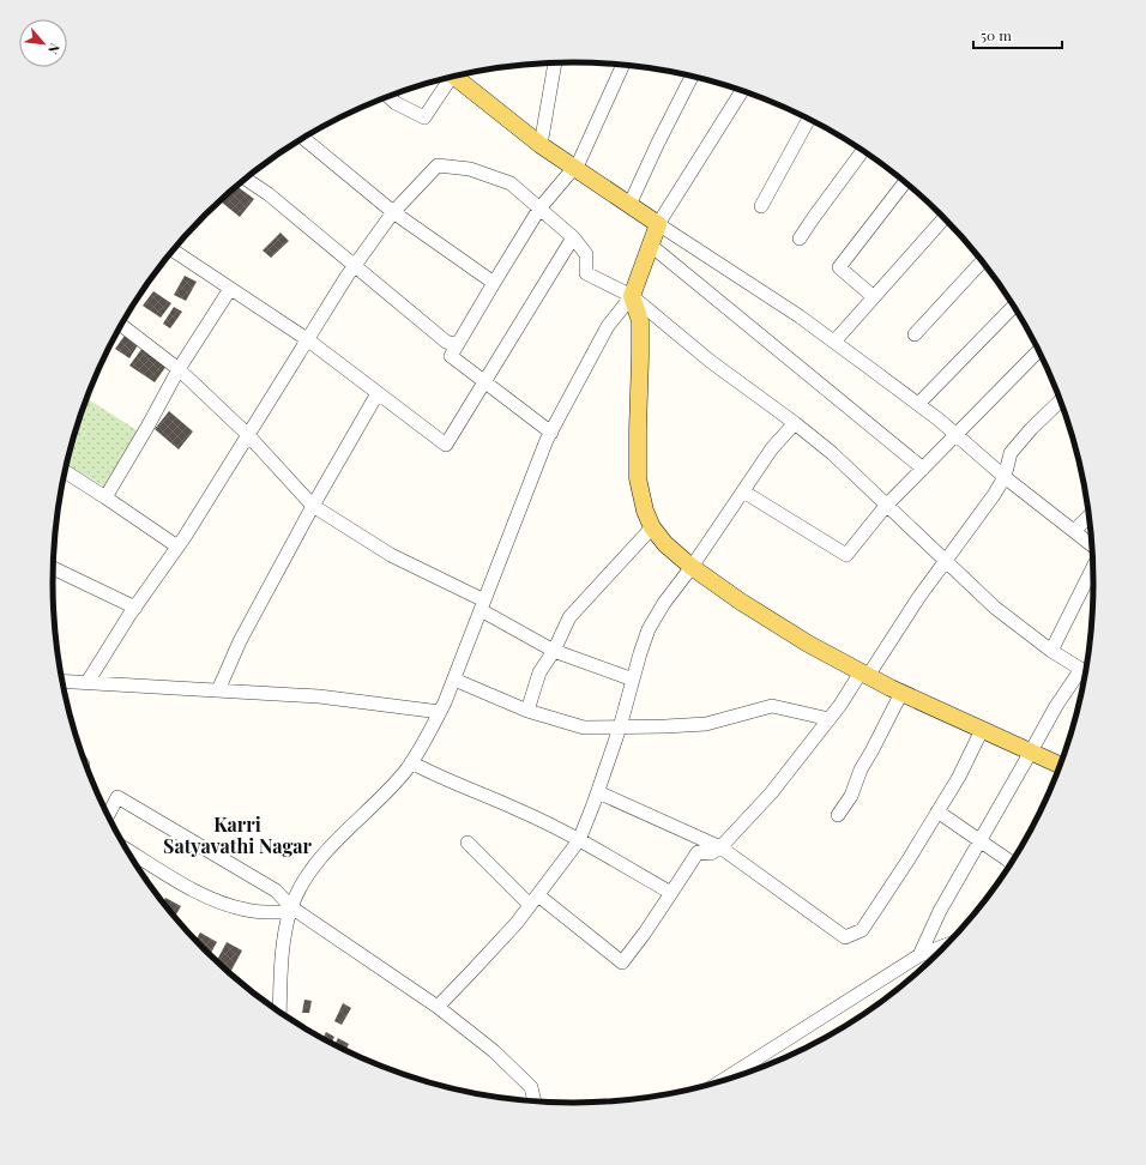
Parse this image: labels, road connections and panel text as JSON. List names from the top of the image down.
{
  "districts": ["Karri Satyavathi Nagar"],
  "scale_bar": "50 m",
  "north": "bottom right"
}
